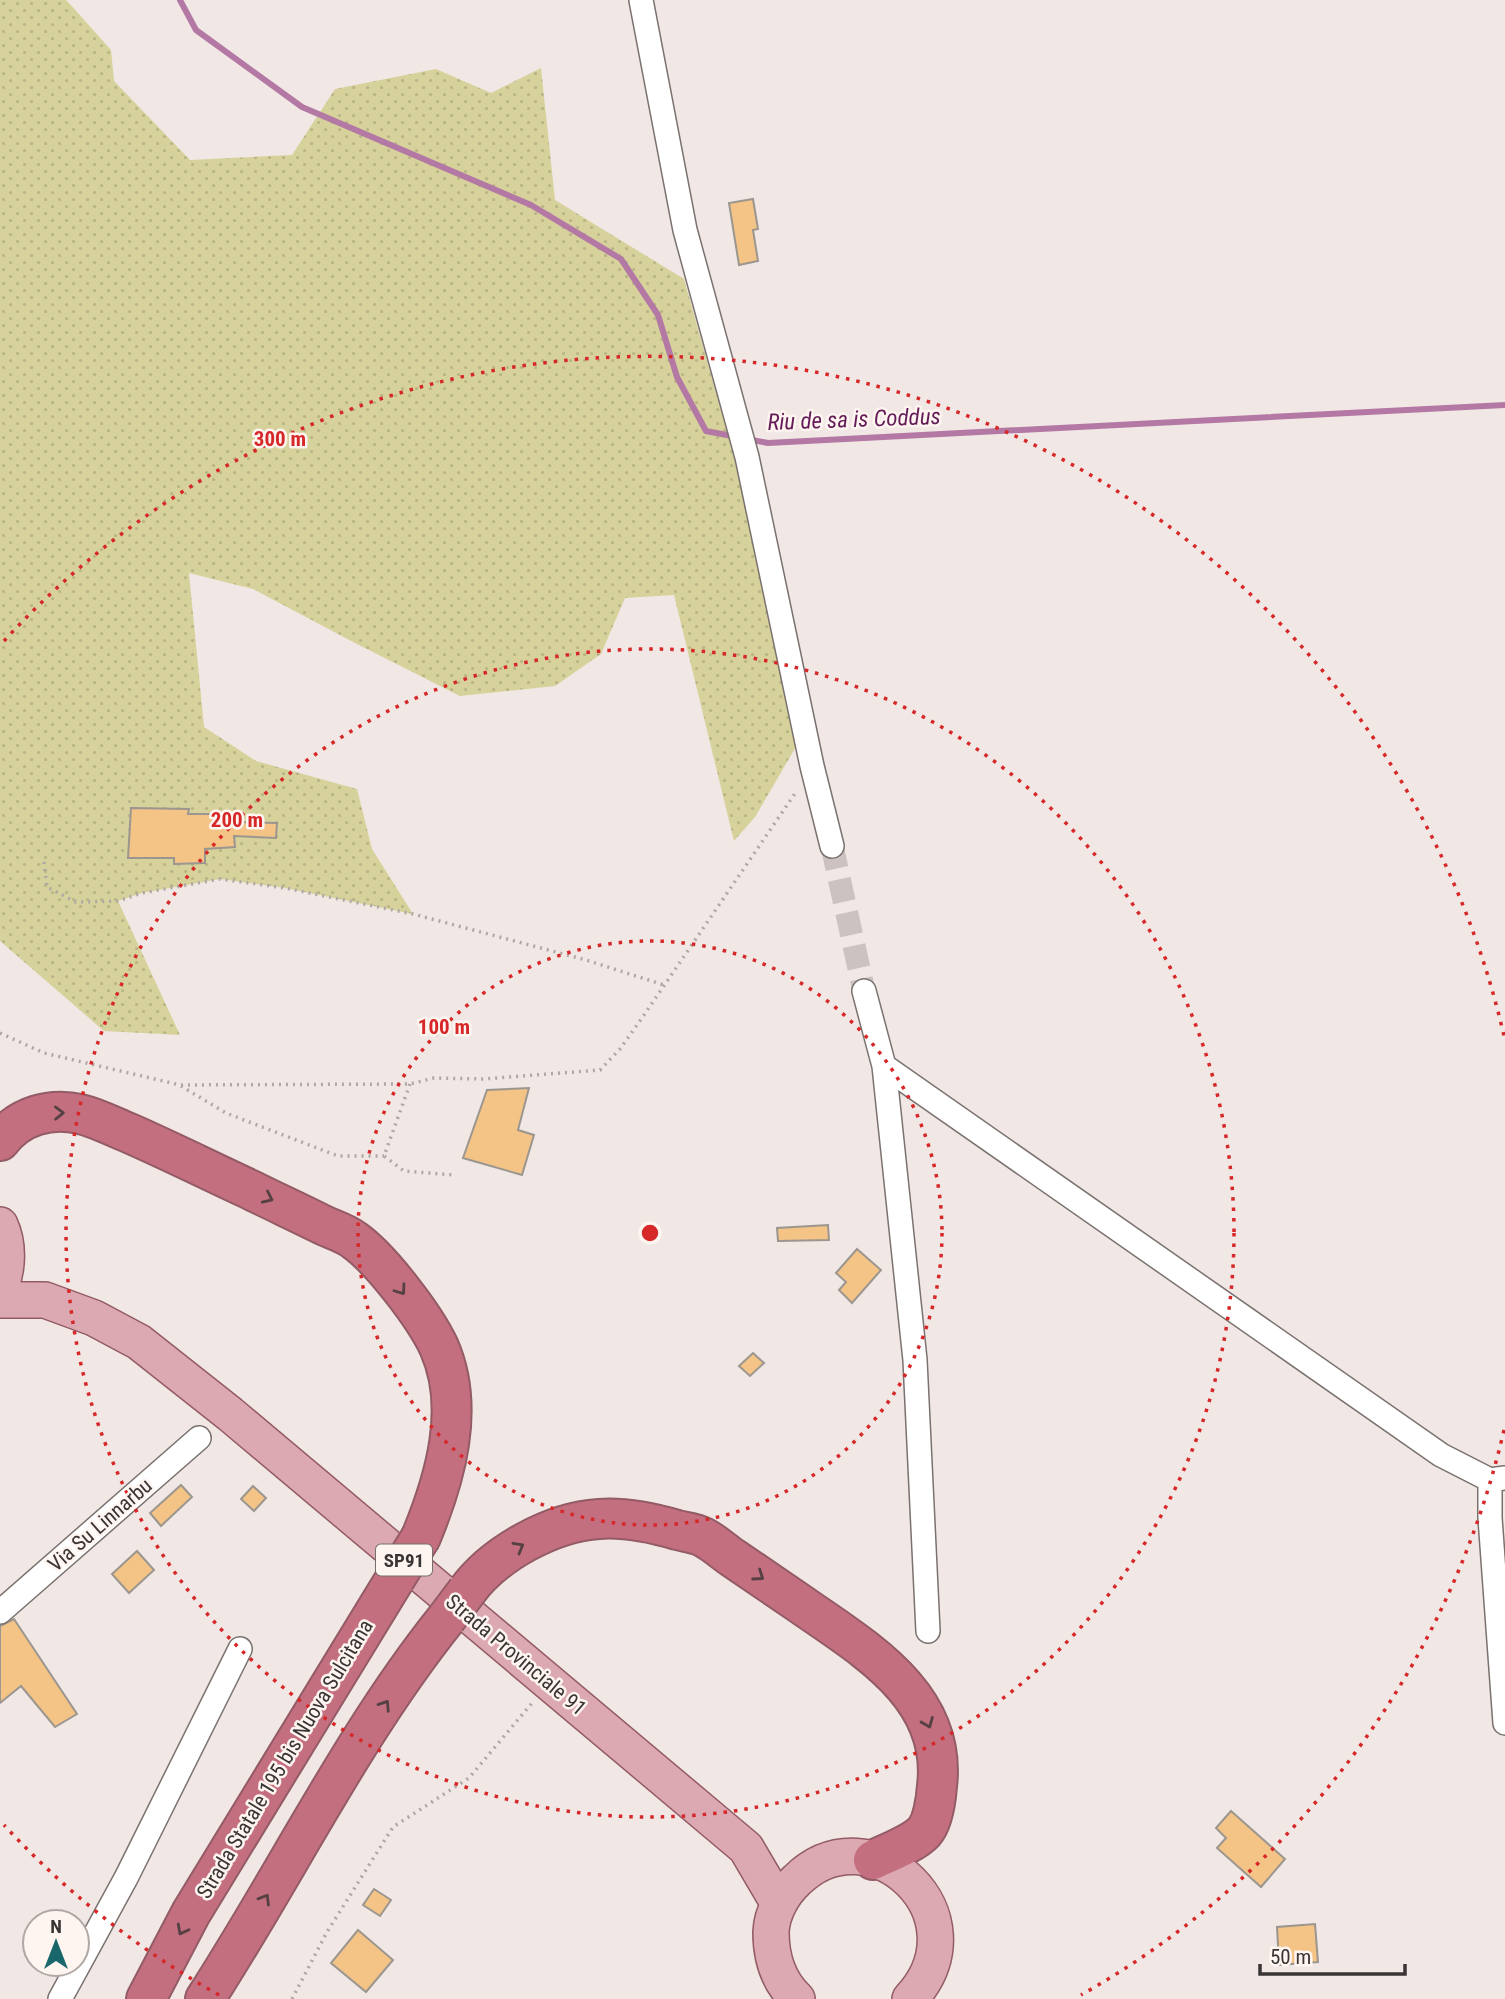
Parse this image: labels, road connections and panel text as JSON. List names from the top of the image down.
{
  "streets": {
    "highway": ["Strada Statale 195 bis Nuova Sulcitana"],
    "main road": ["SP91", "Strada Provinciale 91"],
    "street": ["Via Su Linnarbu"]
  },
  "crossings": [
    ["SP91", "Strada Provinciale 91"]
  ],
  "water": ["Riu de sa is Coddus"],
  "scale_bar": "50 m",
  "north": "top",
  "rings": ["300 m", "200 m", "100 m"]
}
